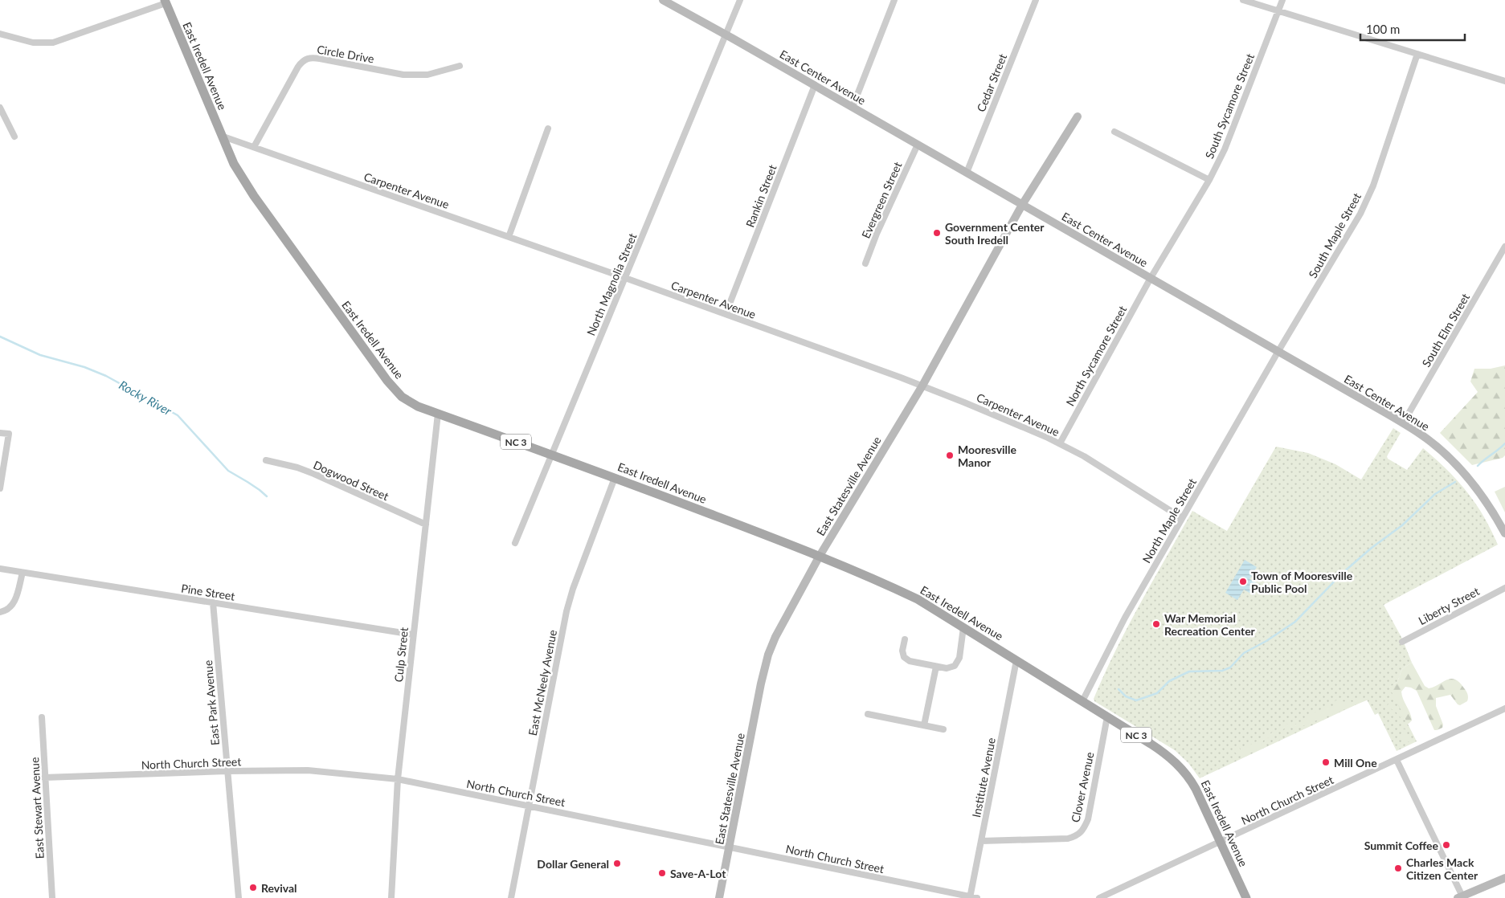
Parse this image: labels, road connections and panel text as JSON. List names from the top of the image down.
{
  "streets": {
    "main road": ["East Iredell Avenue", "NC 3"],
    "street": [
      "Circle Drive",
      "East Center Avenue",
      "Cedar Street",
      "South Sycamore Street",
      "Carpenter Avenue",
      "Rankin Street",
      "Evergreen Street",
      "South Maple Street",
      "North Magnolia Street",
      "South Elm Street",
      "North Sycamore Street",
      "Dogwood Street",
      "East Statesville Avenue",
      "North Maple Street",
      "Pine Street",
      "Liberty Street",
      "Culp Street",
      "East McNeely Avenue",
      "East Park Avenue",
      "North Church Street",
      "Institute Avenue",
      "Clover Avenue",
      "East Stewart Avenue"
    ]
  },
  "crossings": [
    ["Circle Drive", "Carpenter Avenue"],
    ["East Iredell Avenue", "Carpenter Avenue"],
    ["East Iredell Avenue", "North Magnolia Street"],
    ["East Iredell Avenue", "East Statesville Avenue"],
    ["East Iredell Avenue", "North Maple Street"],
    ["East Iredell Avenue", "Culp Street"],
    ["East Iredell Avenue", "East McNeely Avenue"],
    ["East Iredell Avenue", "North Church Street"],
    ["East Iredell Avenue", "Institute Avenue"],
    ["East Iredell Avenue", "Clover Avenue"],
    ["East Center Avenue", "Cedar Street"],
    ["East Center Avenue", "South Sycamore Street"],
    ["East Center Avenue", "Rankin Street"],
    ["East Center Avenue", "Evergreen Street"],
    ["East Center Avenue", "South Maple Street"],
    ["East Center Avenue", "North Magnolia Street"],
    ["East Center Avenue", "South Elm Street"],
    ["East Center Avenue", "North Sycamore Street"],
    ["East Center Avenue", "East Statesville Avenue"],
    ["East Center Avenue", "North Maple Street"],
    ["South Sycamore Street", "North Sycamore Street"],
    ["Carpenter Avenue", "Rankin Street"],
    ["Carpenter Avenue", "North Magnolia Street"],
    ["Carpenter Avenue", "North Sycamore Street"],
    ["Carpenter Avenue", "East Statesville Avenue"],
    ["Carpenter Avenue", "North Maple Street"],
    ["South Maple Street", "North Maple Street"],
    ["Dogwood Street", "Culp Street"],
    ["East Statesville Avenue", "North Church Street"],
    ["Pine Street", "Culp Street"],
    ["Pine Street", "East Park Avenue"],
    ["Culp Street", "North Church Street"],
    ["East McNeely Avenue", "North Church Street"],
    ["East Park Avenue", "North Church Street"],
    ["North Church Street", "Institute Avenue"],
    ["North Church Street", "East Stewart Avenue"],
    ["Institute Avenue", "Clover Avenue"]
  ],
  "water": ["Rocky River"],
  "places": [
    "Government Center South Iredell",
    "Mooresville Manor",
    "Town of Mooresville Public Pool",
    "War Memorial Recreation Center",
    "Mill One",
    "Summit Coffee",
    "Dollar General",
    "Charles Mack Citizen Center",
    "Save-A-Lot",
    "Revival"
  ],
  "scale_bar": "100 m"
}
